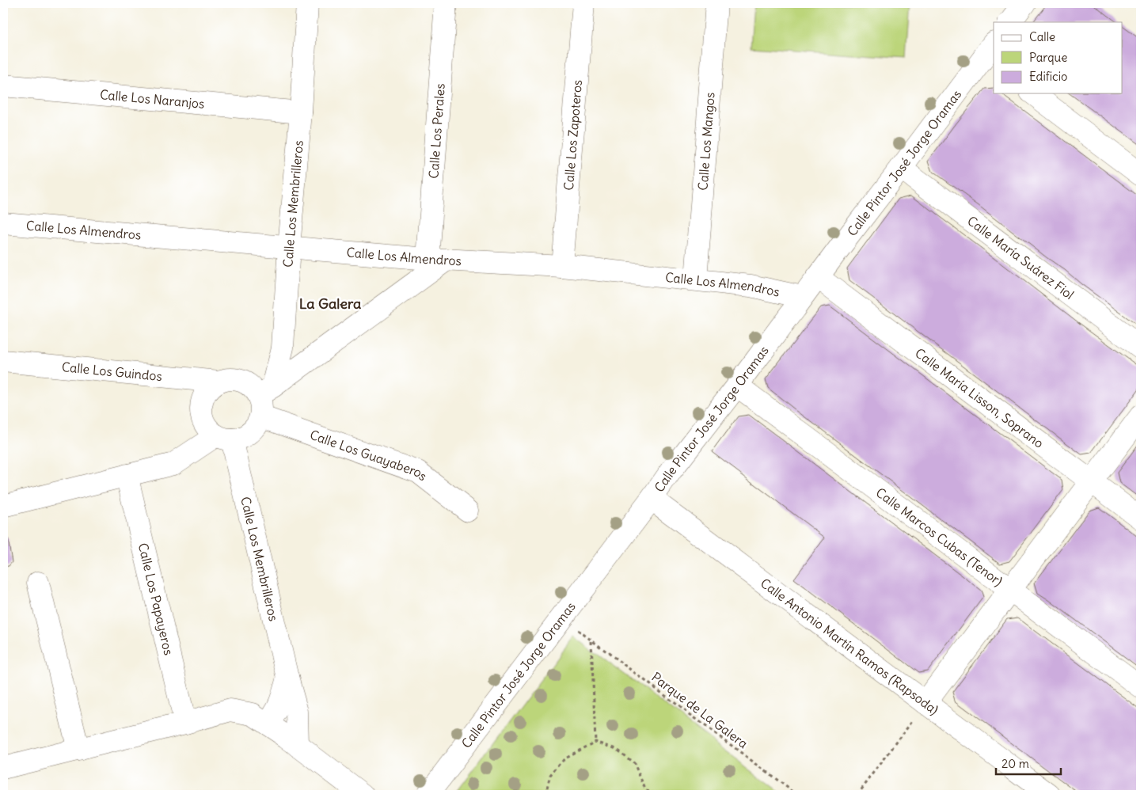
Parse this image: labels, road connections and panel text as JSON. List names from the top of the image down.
{
  "streets": {
    "street": [
      "Calle Los Naranjos",
      "Calle Los Perales",
      "Calle Los Zapoteros",
      "Calle Los Mangos",
      "Calle Pintor José Jorge Oramas",
      "Calle Los Membrilleros",
      "Calle Los Almendros",
      "Calle María Suárez Fiol",
      "Calle Los Guindos",
      "Calle María Lisson, Soprano",
      "Calle Los Guayaberos",
      "Calle Marcos Cubas (Tenor)",
      "Calle Los Papayeros",
      "Calle Antonio Martín Ramos (Rapsoda)"
    ],
    "path": ["Parque de La Galera"]
  },
  "crossings": [
    ["Calle Los Naranjos", "Calle Los Membrilleros"],
    ["Calle Los Perales", "Calle Los Almendros"],
    ["Calle Los Zapoteros", "Calle Los Almendros"],
    ["Calle Los Mangos", "Calle Los Almendros"],
    ["Calle Pintor José Jorge Oramas", "Calle Los Almendros"],
    ["Calle Pintor José Jorge Oramas", "Calle María Suárez Fiol"],
    ["Calle Pintor José Jorge Oramas", "Calle María Lisson, Soprano"],
    ["Calle Pintor José Jorge Oramas", "Calle Marcos Cubas (Tenor)"],
    ["Calle Pintor José Jorge Oramas", "Calle Antonio Martín Ramos (Rapsoda)"],
    ["Calle Pintor José Jorge Oramas", "Parque de La Galera"],
    ["Calle Los Membrilleros", "Calle Los Almendros"],
    ["Calle Los Membrilleros", "Calle Los Guindos"],
    ["Calle Los Membrilleros", "Calle Los Guayaberos"],
    ["Calle Los Guindos", "Calle Los Guayaberos"]
  ],
  "districts": ["La Galera"],
  "legend": ["Calle", "Parque", "Edificio"],
  "scale_bar": "20 m"
}
